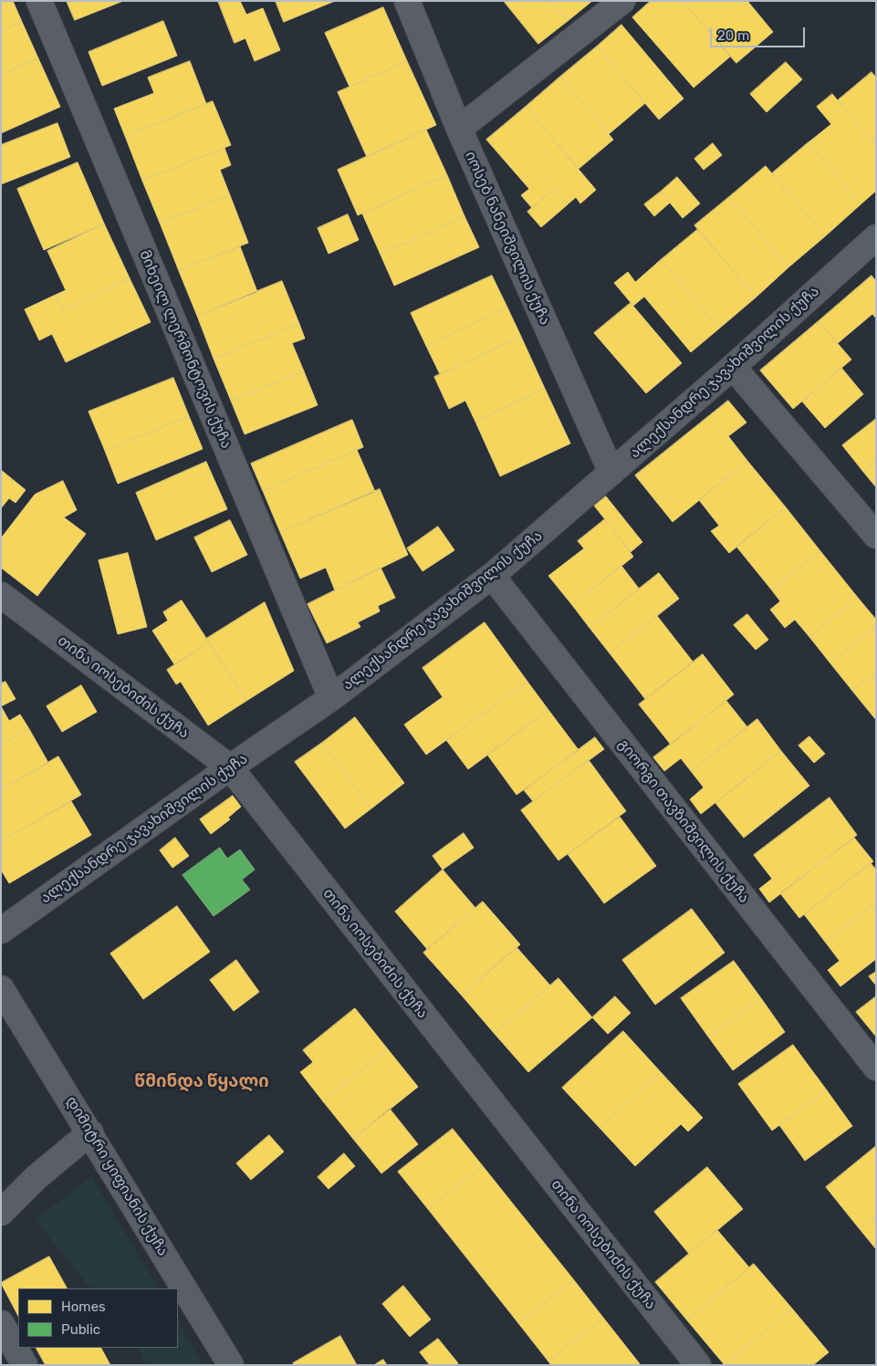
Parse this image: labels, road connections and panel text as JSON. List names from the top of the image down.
{
  "streets": {
    "street": [
      "იოსებ ნანეიშვილის ქუჩა",
      "მიხეილ ლერმონტოვის ქუჩა",
      "ალექსანდრე ჯავახიშვილის ქუჩა",
      "თინა იოსებიძის ქუჩა",
      "გიორგი თავზიშვილის ქუჩა",
      "დიმიტრი ყიფიანის ქუჩა"
    ]
  },
  "crossings": [
    ["იოსებ ნანეიშვილის ქუჩა", "ალექსანდრე ჯავახიშვილის ქუჩა"],
    ["მიხეილ ლერმონტოვის ქუჩა", "ალექსანდრე ჯავახიშვილის ქუჩა"],
    ["ალექსანდრე ჯავახიშვილის ქუჩა", "თინა იოსებიძის ქუჩა"],
    ["ალექსანდრე ჯავახიშვილის ქუჩა", "გიორგი თავზიშვილის ქუჩა"]
  ],
  "districts": ["წმინდა წყალი"],
  "legend": ["Homes", "Public"],
  "scale_bar": "20 m"
}
